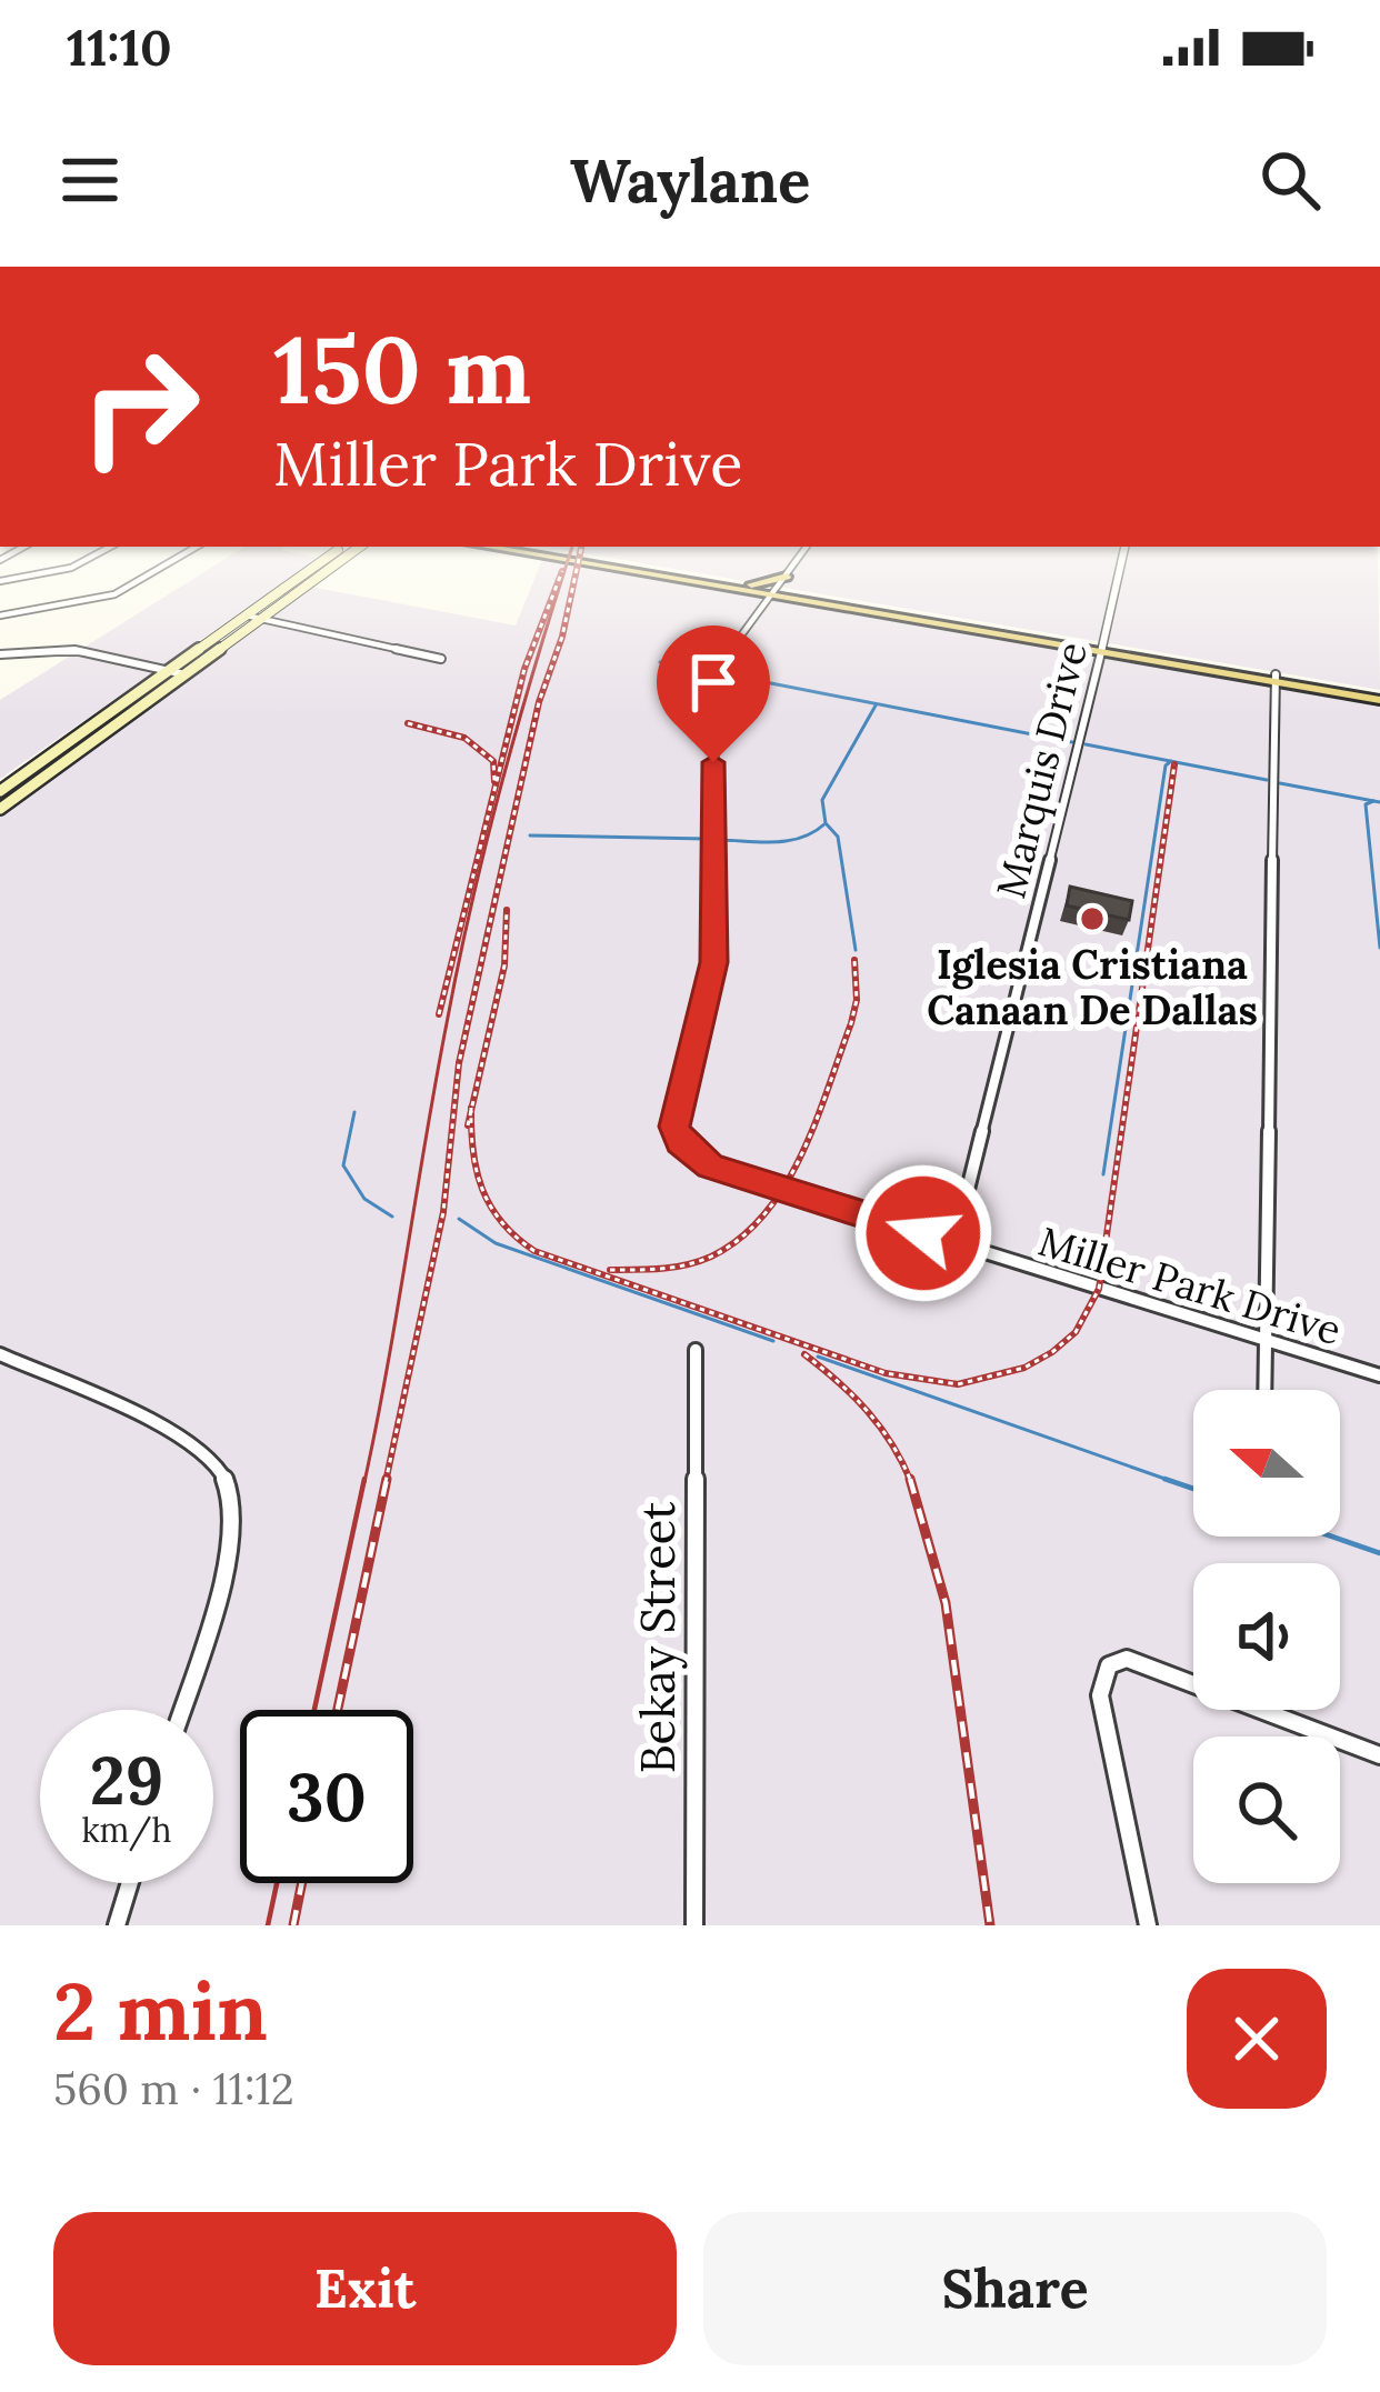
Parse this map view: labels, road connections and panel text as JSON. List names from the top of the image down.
{
  "streets": {
    "street": ["Marquis Drive", "Miller Park Drive", "Bekay Street"]
  },
  "crossings": [
    ["Marquis Drive", "Miller Park Drive"]
  ],
  "places": ["Iglesia Cristiana Canaan De Dallas"],
  "north": "left",
  "page": {
    "status": "11:10",
    "header": "Waylane",
    "turn": ["150 m", "Miller Park Drive"],
    "speed": "29 km/h",
    "limit": "30",
    "heading": ["2 min", "560 m · 11:12"],
    "buttons": ["Exit", "Share"]
  }
}
